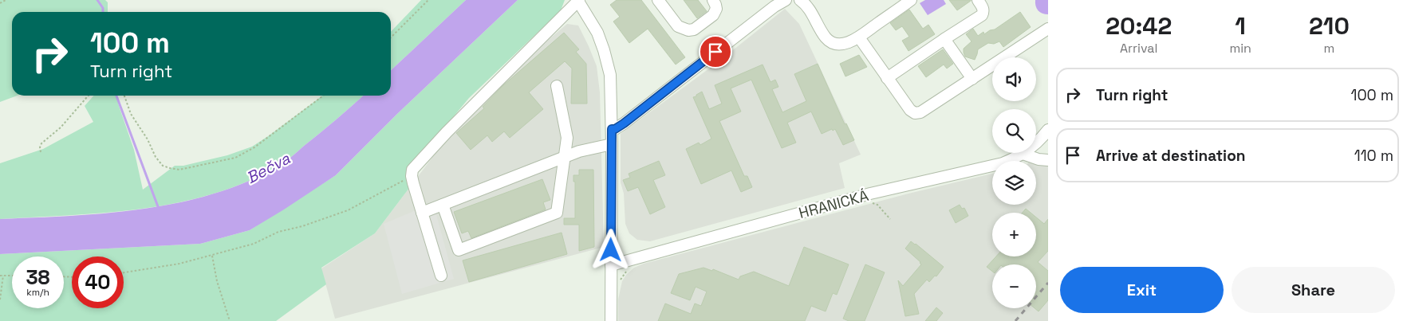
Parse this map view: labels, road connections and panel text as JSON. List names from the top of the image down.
{
  "streets": {
    "street": ["HRANICKÁ"]
  },
  "water": ["Bečva"],
  "page": {
    "eta": [
      "20:42",
      "Arrival",
      "1",
      "min",
      "210",
      "m"
    ],
    "turn": ["100 m", "Turn right"],
    "map_buttons": ["+", "−"],
    "list": [
      {
        "name": "Turn right",
        "value": "100 m"
      },
      {
        "name": "Arrive at destination",
        "value": "110 m"
      }
    ],
    "speed": "38 km/h",
    "limit": "40",
    "buttons": ["Exit", "Share"]
  }
}
